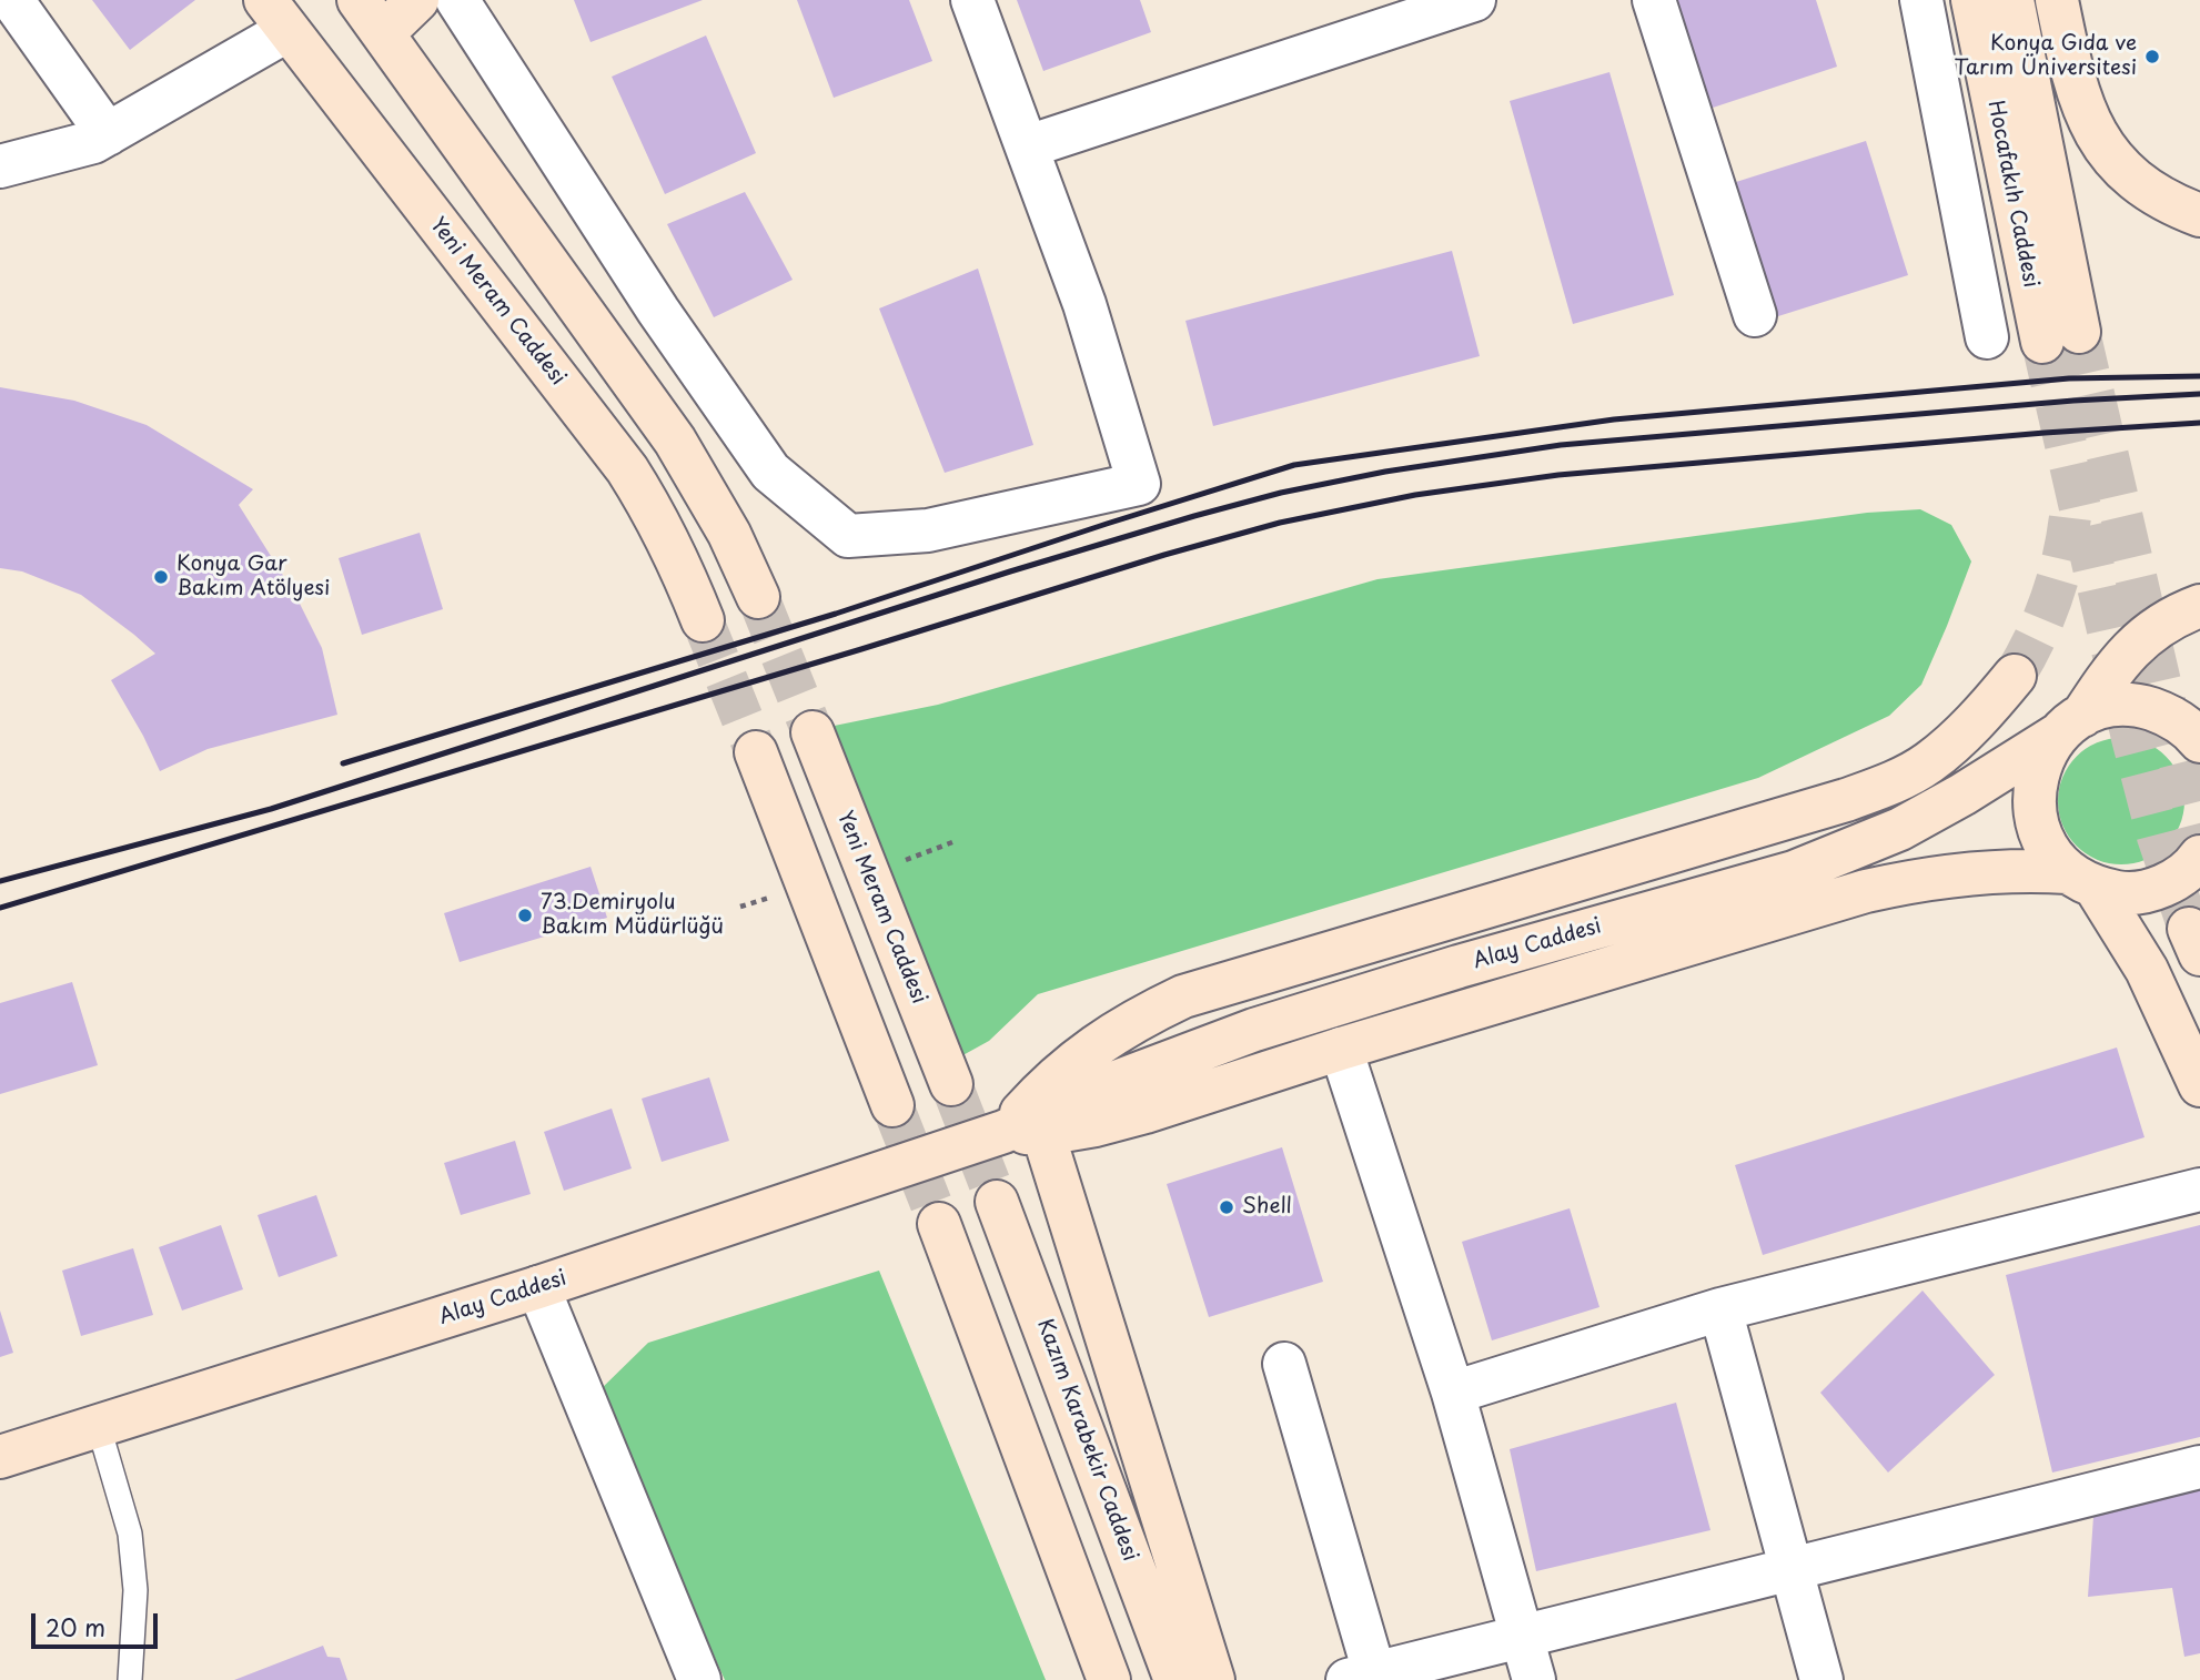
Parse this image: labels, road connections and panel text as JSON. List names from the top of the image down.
{
  "streets": {
    "main road": [
      "Hocafakıh Caddesi",
      "Yeni Meram Caddesi",
      "Alay Caddesi",
      "Kazım Karabekir Caddesi"
    ]
  },
  "places": [
    "Konya Gıda ve Tarım Üniversitesi",
    "Konya Gar Bakım Atölyesi",
    "73.Demiryolu Bakım Müdürlüğü",
    "Shell"
  ],
  "scale_bar": "20 m"
}
